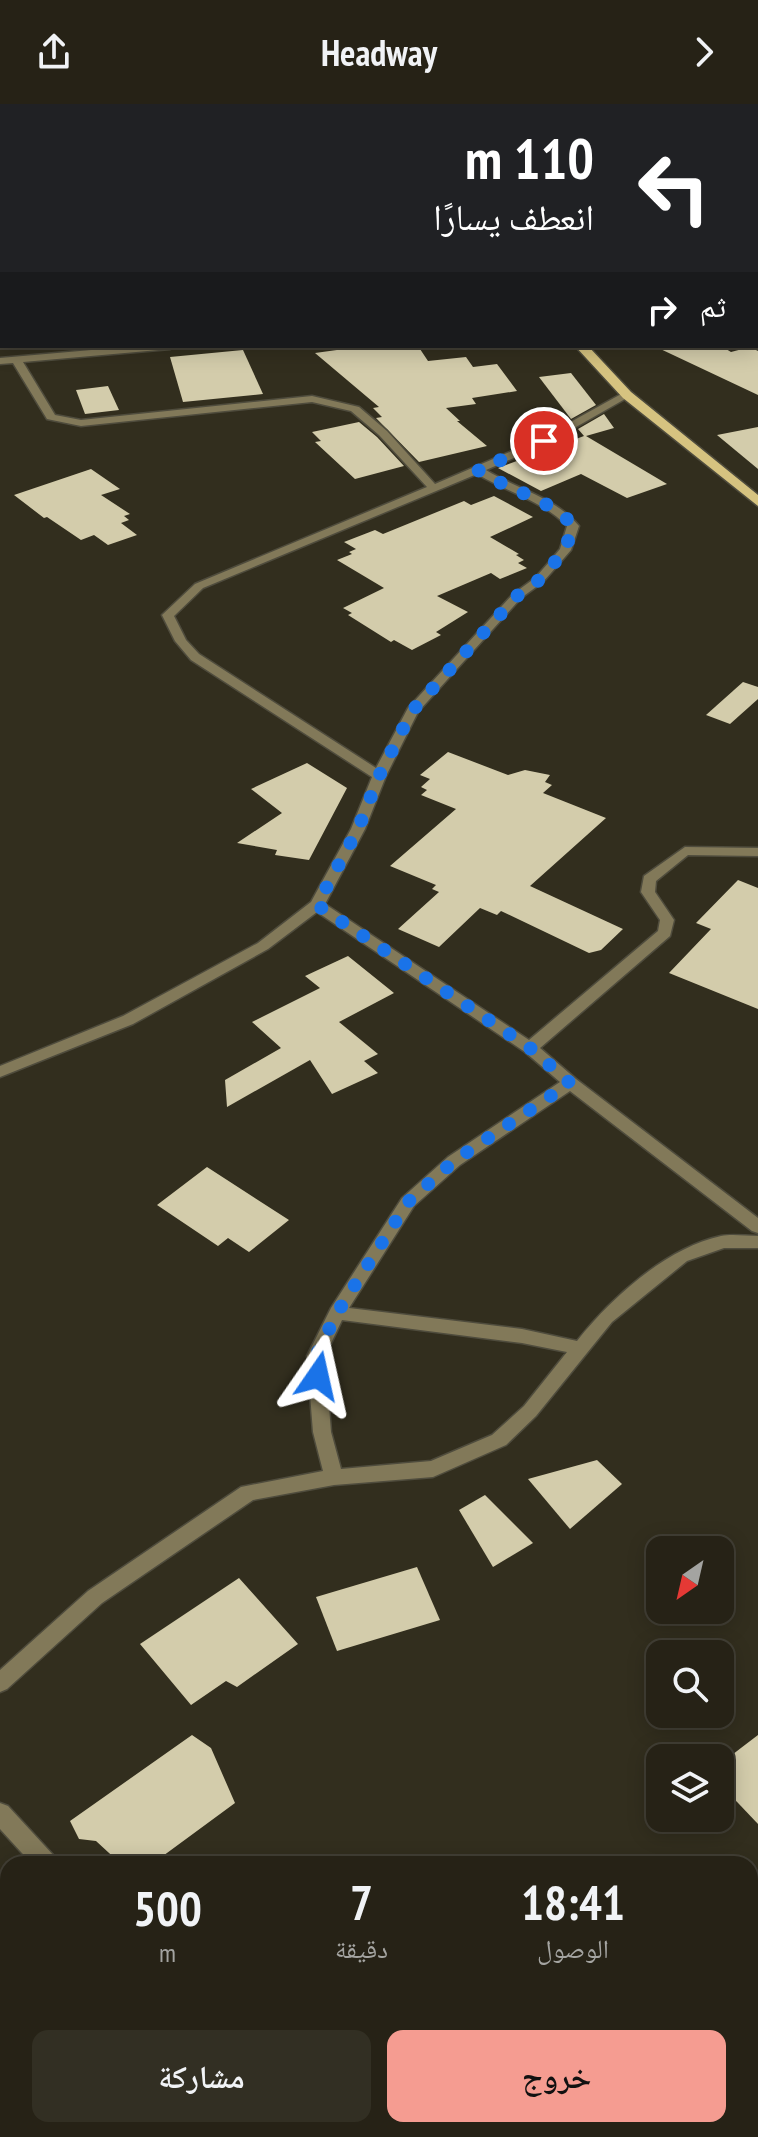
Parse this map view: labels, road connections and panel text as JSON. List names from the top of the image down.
{
  "north": "bottom left",
  "page": {
    "header": "Headway",
    "turn": ["110 m", "انعطف يسارًا"],
    "then": "ثم",
    "eta": [
      "18:41",
      "الوصول",
      "7",
      "دقيقة",
      "500",
      "m"
    ],
    "buttons": ["خروج", "مشاركة"]
  }
}
